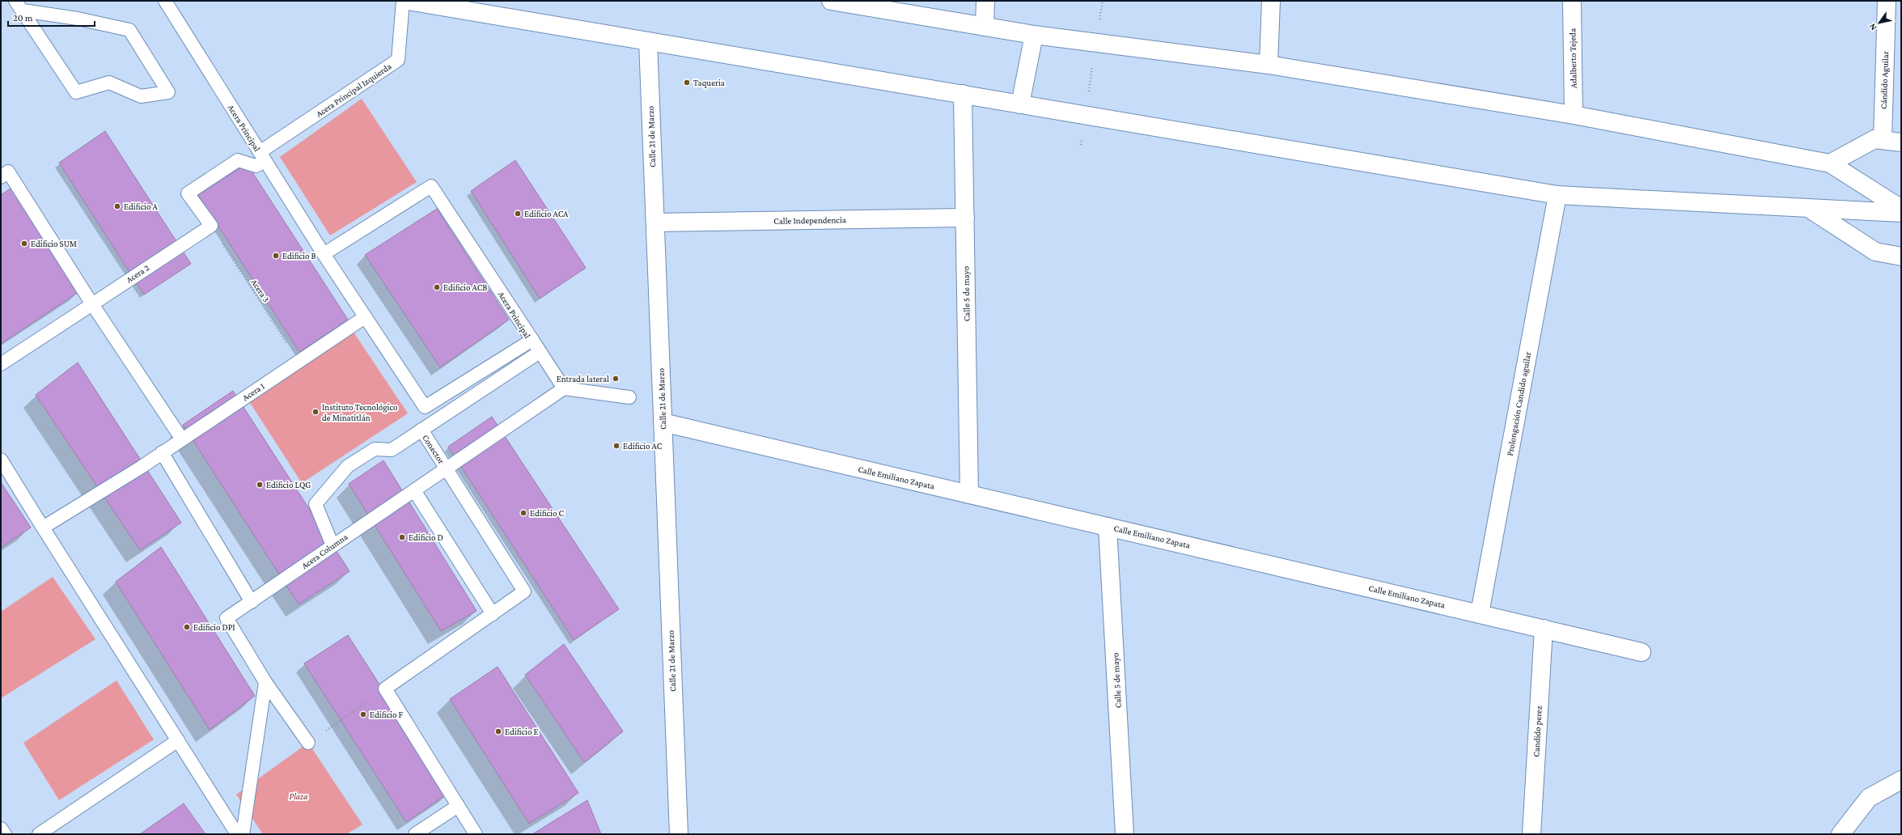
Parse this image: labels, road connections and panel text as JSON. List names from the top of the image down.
{
  "streets": {
    "street": [
      "Adalberto Tejeda",
      "Cándido Aguilar",
      "Calle 21 de Marzo",
      "Calle Independencia",
      "Calle 5 de mayo",
      "Prolongación Candido aguilar",
      "Calle Emiliano Zapata",
      "Candido perez"
    ],
    "lane": [
      "Acera Principal Izquierda",
      "Acera Principal",
      "Acera 2",
      "Acera 1",
      "Conector",
      "Acera Columna"
    ],
    "path": ["Acera 3"]
  },
  "crossings": [
    ["Acera Principal Izquierda", "Acera Principal"],
    ["Acera Principal", "Acera 1"],
    ["Calle 21 de Marzo", "Calle Independencia"],
    ["Calle 21 de Marzo", "Calle Emiliano Zapata"],
    ["Calle Independencia", "Calle 5 de mayo"],
    ["Acera 2", "Acera 3"],
    ["Acera 3", "Acera 1"],
    ["Calle 5 de mayo", "Calle Emiliano Zapata"],
    ["Prolongación Candido aguilar", "Calle Emiliano Zapata"],
    ["Conector", "Acera Columna"],
    ["Calle Emiliano Zapata", "Candido perez"]
  ],
  "parks": ["Plaza"],
  "places": [
    "Taqueria",
    "Edificio A",
    "Edificio ACA",
    "Edificio SUM",
    "Edificio B",
    "Edificio ACB",
    "Entrada lateral",
    "Instituto Tecnológico de Minatitlán",
    "Edificio AC",
    "Edificio LQG",
    "Edificio C",
    "Edificio D",
    "Edificio DPI",
    "Edificio F",
    "Edificio E"
  ],
  "scale_bar": "20 m",
  "north": "bottom left"
}
